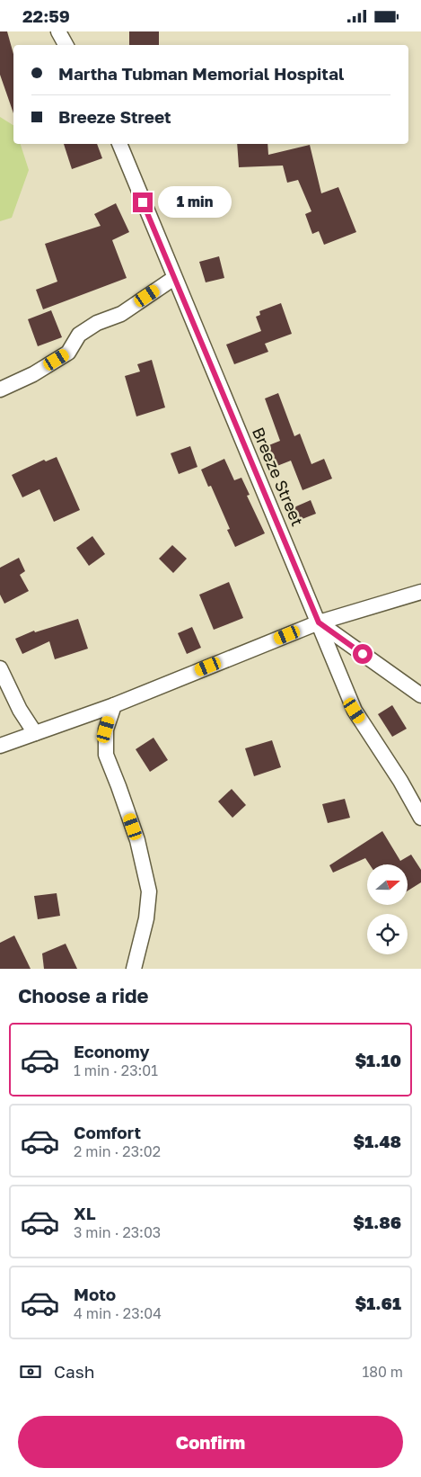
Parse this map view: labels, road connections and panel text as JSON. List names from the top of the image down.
{
  "streets": {
    "street": ["Breeze Street"]
  },
  "north": "right",
  "page": {
    "status": "22:59",
    "banner": ["Martha Tubman Memorial Hospital", "Breeze Street"],
    "bubble": "1 min",
    "heading": "Choose a ride",
    "list": [
      {
        "name": "Economy",
        "note": "1 min · 23:01",
        "value": "$1.10"
      },
      {
        "name": "Comfort",
        "note": "2 min · 23:02",
        "value": "$1.48"
      },
      {
        "name": "XL",
        "note": "3 min · 23:03",
        "value": "$1.86"
      },
      {
        "name": "Moto",
        "note": "4 min · 23:04",
        "value": "$1.61"
      }
    ],
    "pay": ["Cash", "180 m"],
    "buttons": "Confirm"
  }
}
